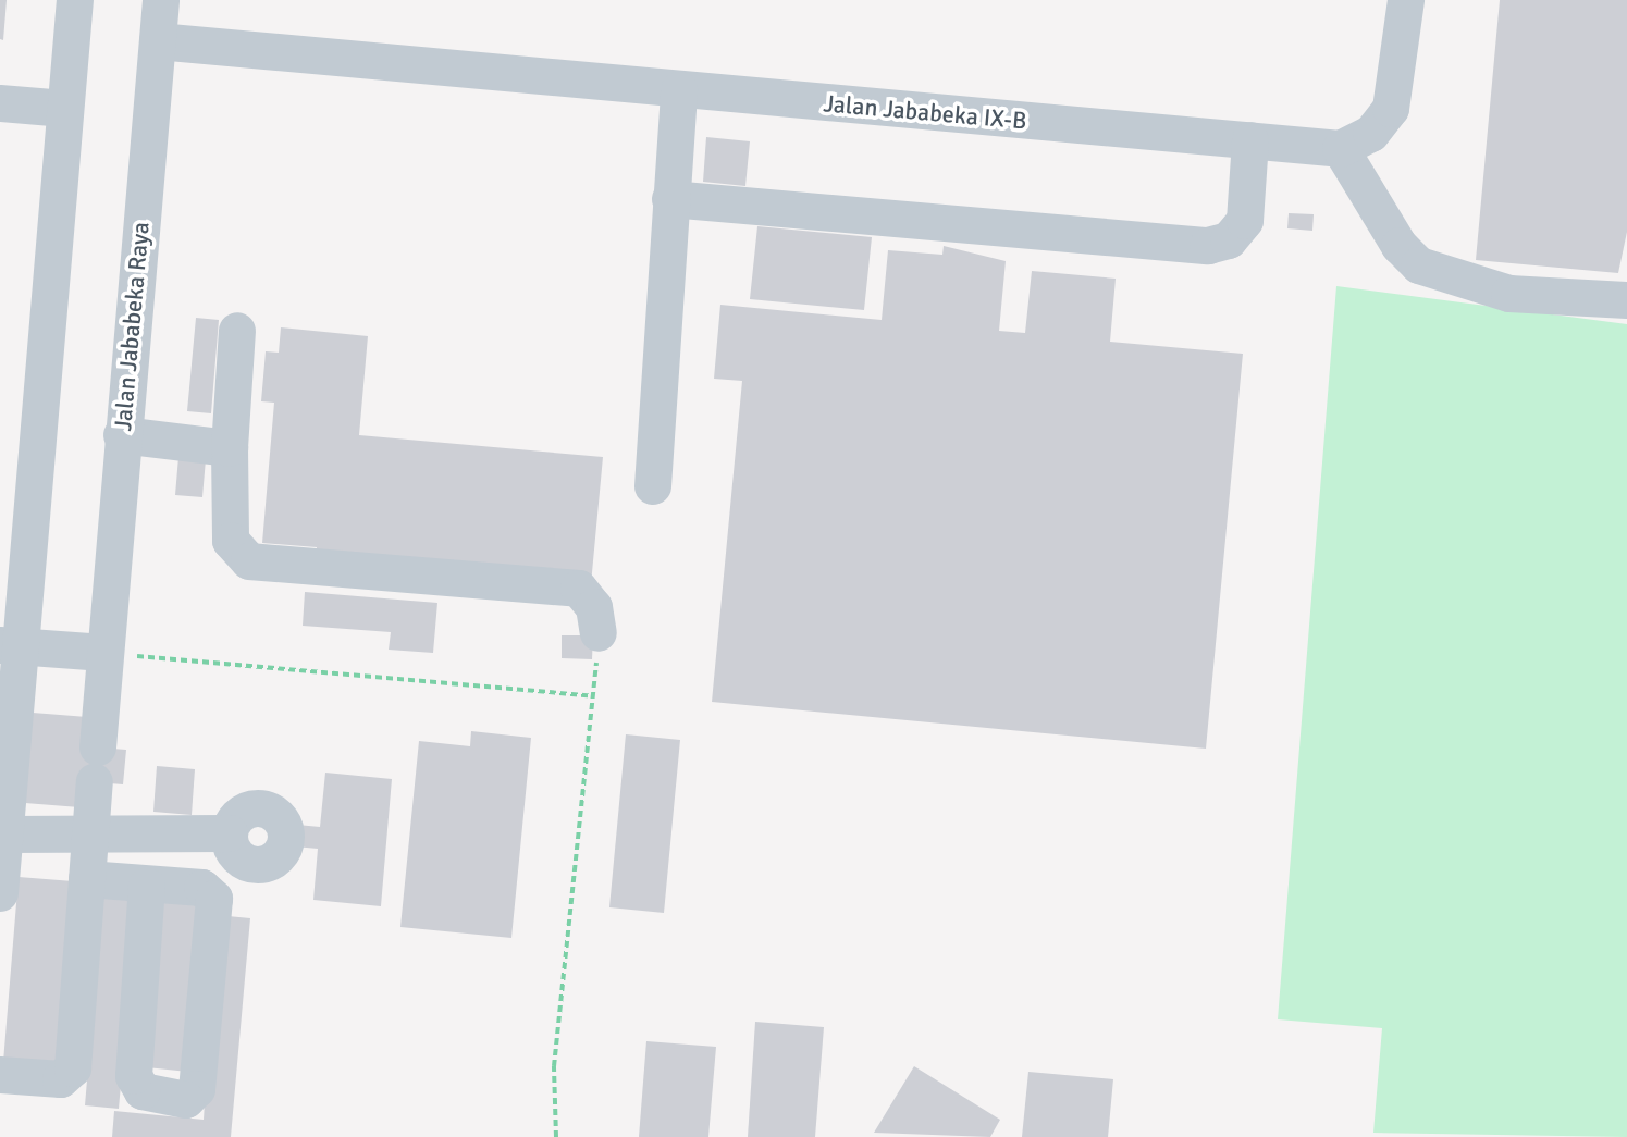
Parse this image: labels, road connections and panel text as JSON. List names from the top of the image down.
{
  "streets": {
    "street": ["Jalan Jababeka IX-B", "Jalan Jababeka Raya"]
  },
  "crossings": [
    ["Jalan Jababeka IX-B", "Jalan Jababeka Raya"]
  ]
}
